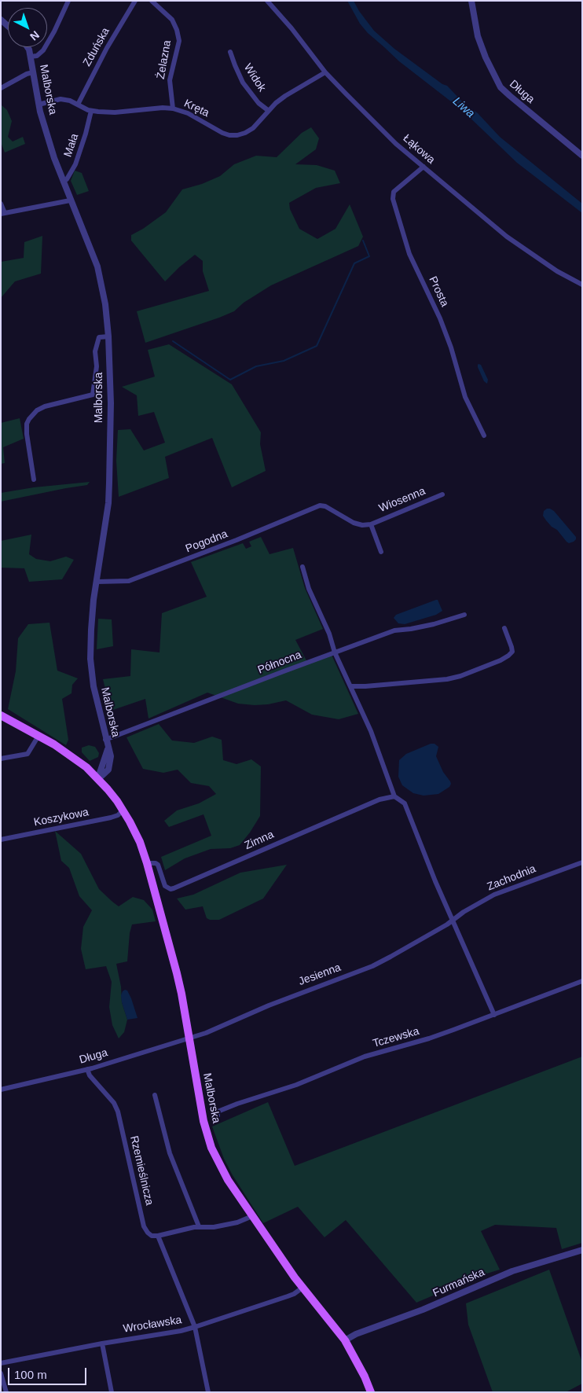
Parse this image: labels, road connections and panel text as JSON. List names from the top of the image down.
{
  "streets": {
    "main road": ["Malborska"],
    "street": [
      "Zduńska",
      "Żelazna",
      "Widok",
      "Długa",
      "Kręta",
      "Mała",
      "Łąkowa",
      "Prosta",
      "Wiosenna",
      "Pogodna",
      "Północna",
      "Koszykowa",
      "Zimna",
      "Zachodnia",
      "Jesienna",
      "Tczewska",
      "Rzemieślnicza",
      "Furmańska",
      "Wrocławska"
    ]
  },
  "crossings": [
    ["Zduńska", "Kręta"],
    ["Żelazna", "Kręta"],
    ["Widok", "Kręta"],
    ["Malborska", "Długa"],
    ["Malborska", "Kręta"],
    ["Malborska", "Mała"],
    ["Malborska", "Pogodna"],
    ["Malborska", "Północna"],
    ["Malborska", "Koszykowa"],
    ["Malborska", "Zimna"],
    ["Malborska", "Jesienna"],
    ["Malborska", "Furmańska"],
    ["Malborska", "Wrocławska"],
    ["Długa", "Jesienna"],
    ["Długa", "Rzemieślnicza"],
    ["Kręta", "Mała"],
    ["Kręta", "Łąkowa"],
    ["Łąkowa", "Prosta"],
    ["Wiosenna", "Pogodna"],
    ["Zachodnia", "Jesienna"]
  ],
  "water": ["Liwa"],
  "scale_bar": "100 m",
  "north": "bottom right"
}
